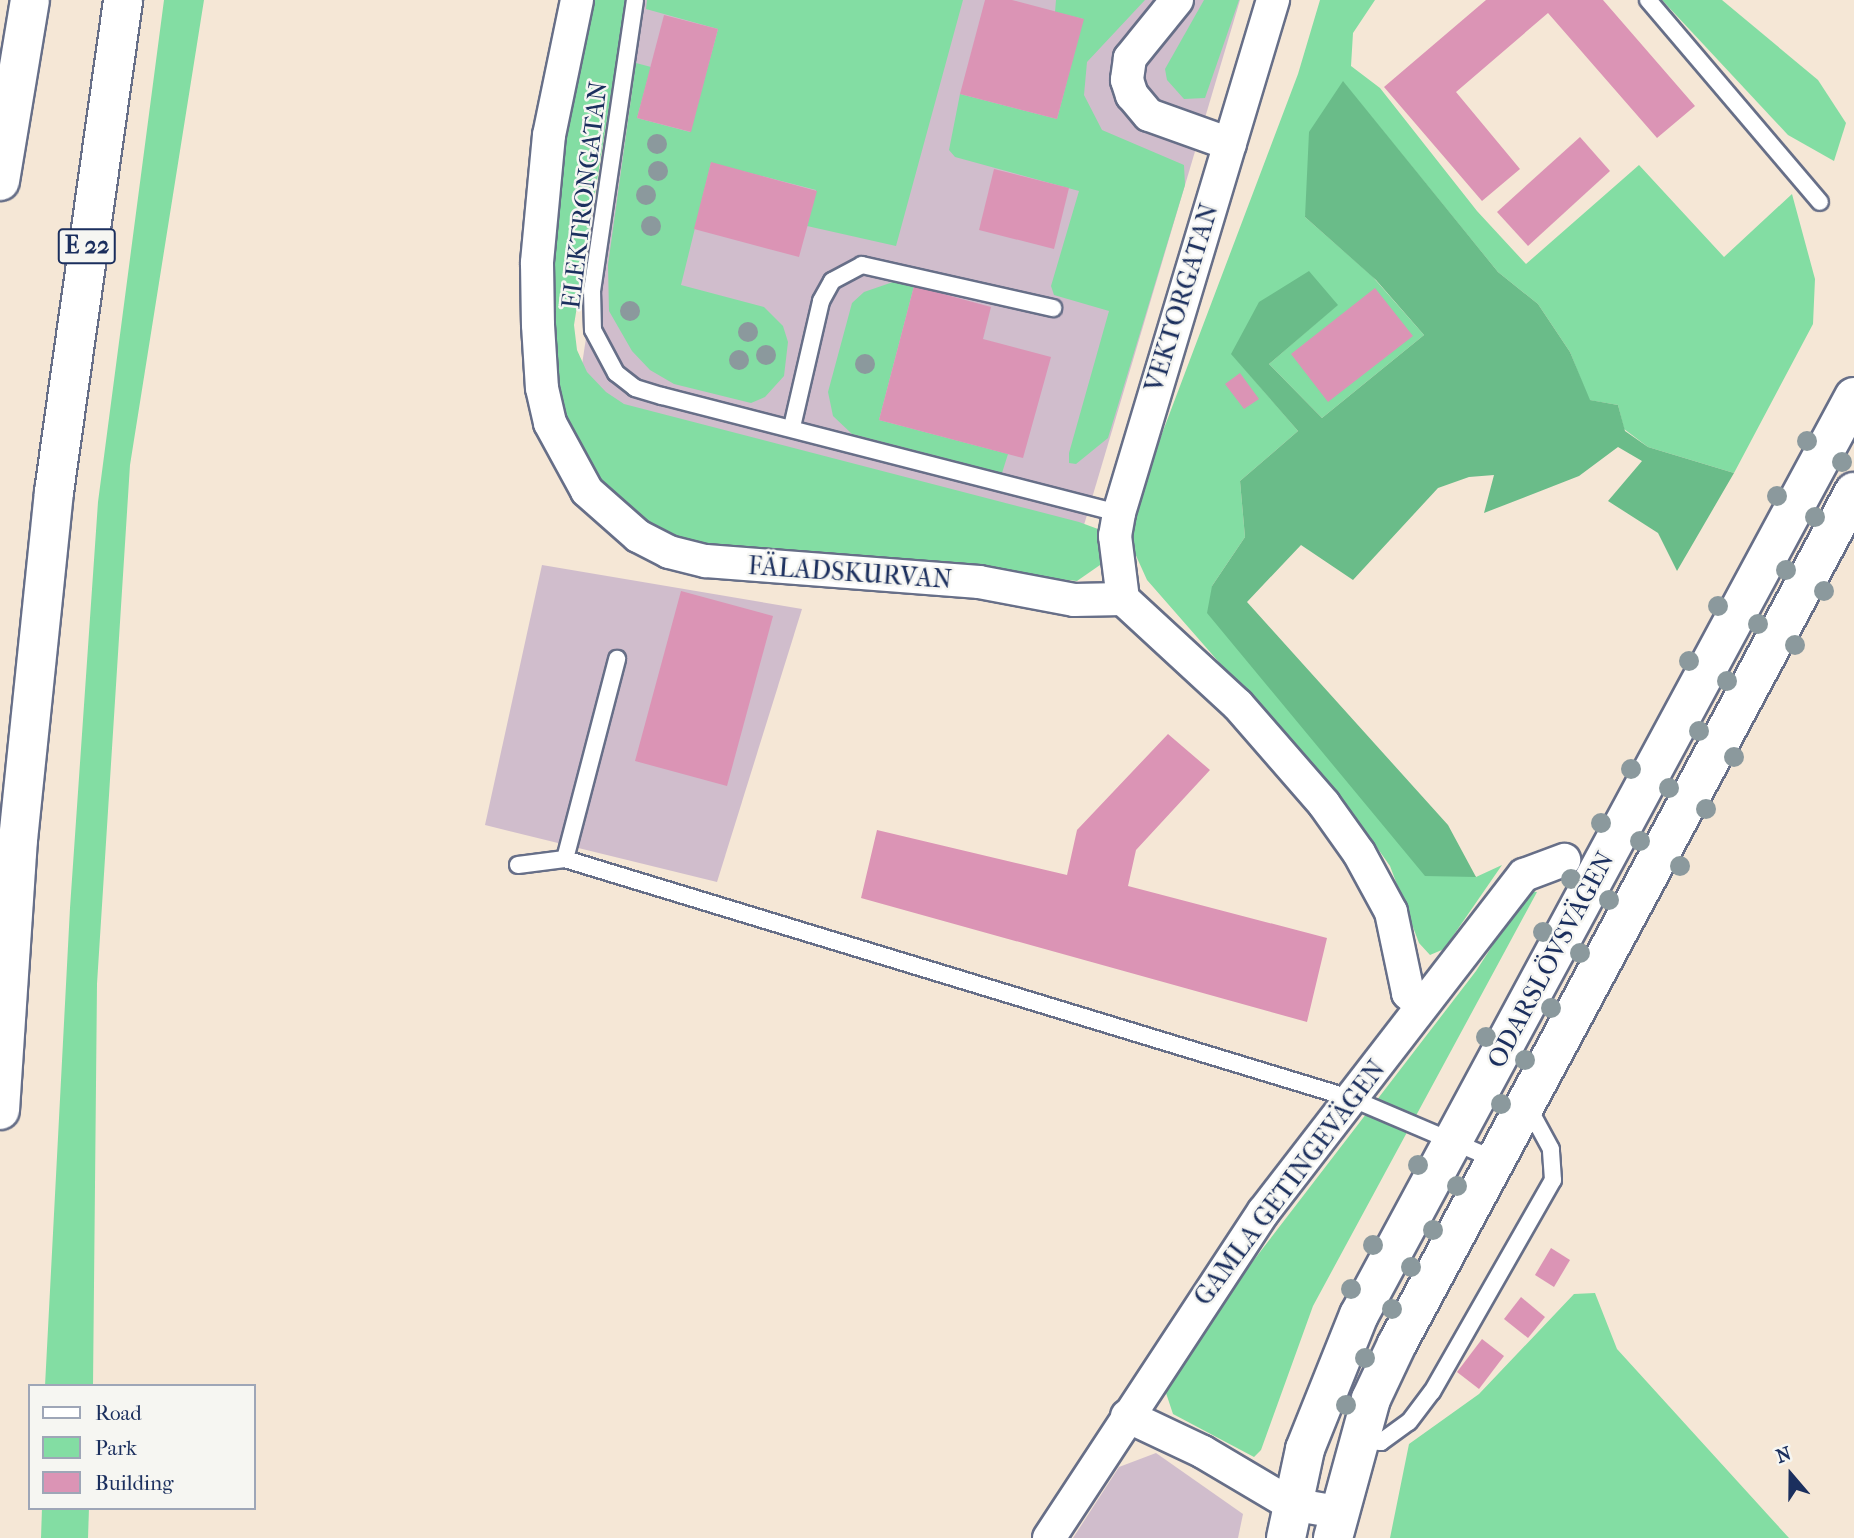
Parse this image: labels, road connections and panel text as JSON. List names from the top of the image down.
{
  "streets": {
    "main road": ["E 22", "ODARSLÖVSVÄGEN"],
    "street": ["VEKTORGATAN", "FÄLADSKURVAN", "GAMLA GETINGEVÄGEN"],
    "lane": ["ELEKTRONGATAN"]
  },
  "crossings": [
    ["ELEKTRONGATAN", "VEKTORGATAN"],
    ["VEKTORGATAN", "FÄLADSKURVAN"]
  ],
  "legend": ["Road", "Park", "Building"],
  "north": "top"
}
